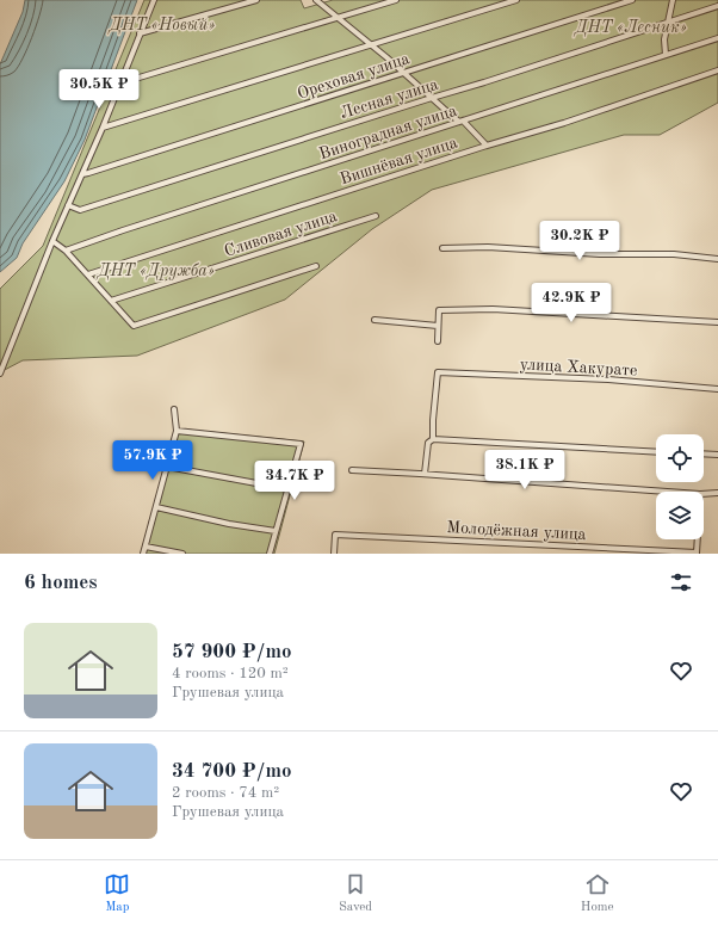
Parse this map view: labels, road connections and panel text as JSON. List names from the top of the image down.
{
  "streets": {
    "street": [
      "Ореховая улица",
      "Лесная улица",
      "Виноградная улица",
      "Вишнёвая улица",
      "Сливовая улица",
      "улица Хакурате",
      "Молодёжная улица"
    ]
  },
  "parks": ["ДНТ «Новый»", "ДНТ «Лесник»", "ДНТ «Дружба»"],
  "page": {
    "price": [
      "30.5K ₽",
      "30.2K ₽",
      "42.9K ₽",
      "57.9K ₽",
      "38.1K ₽",
      "34.7K ₽"
    ],
    "heading": "6 homes",
    "list": [
      {
        "name": "57 900 ₽/mo",
        "note": "4 rooms · 120 m² · Грушевая улица"
      },
      {
        "name": "34 700 ₽/mo",
        "note": "2 rooms · 74 m² · Грушевая улица"
      }
    ],
    "tabs": ["Map", "Saved", "Home"]
  }
}
